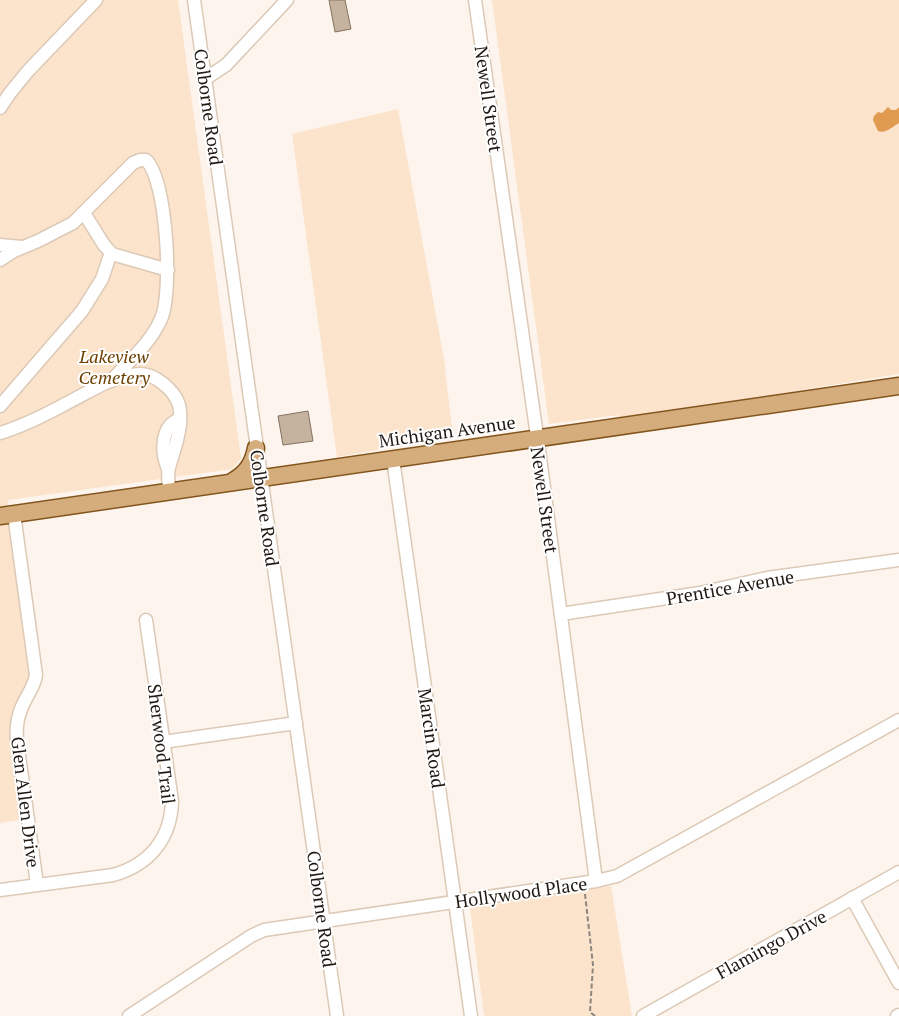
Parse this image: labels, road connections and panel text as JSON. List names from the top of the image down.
{
  "streets": {
    "main road": ["Michigan Avenue"],
    "street": [
      "Newell Street",
      "Colborne Road",
      "Prentice Avenue",
      "Marcin Road",
      "Sherwood Trail",
      "Glen Allen Drive",
      "Hollywood Place",
      "Flamingo Drive"
    ]
  },
  "crossings": [
    ["Newell Street", "Michigan Avenue"],
    ["Newell Street", "Prentice Avenue"],
    ["Newell Street", "Hollywood Place"],
    ["Colborne Road", "Michigan Avenue"],
    ["Colborne Road", "Hollywood Place"],
    ["Michigan Avenue", "Marcin Road"],
    ["Michigan Avenue", "Glen Allen Drive"],
    ["Marcin Road", "Hollywood Place"],
    ["Sherwood Trail", "Glen Allen Drive"]
  ],
  "parks": ["Lakeview Cemetery"]
}
